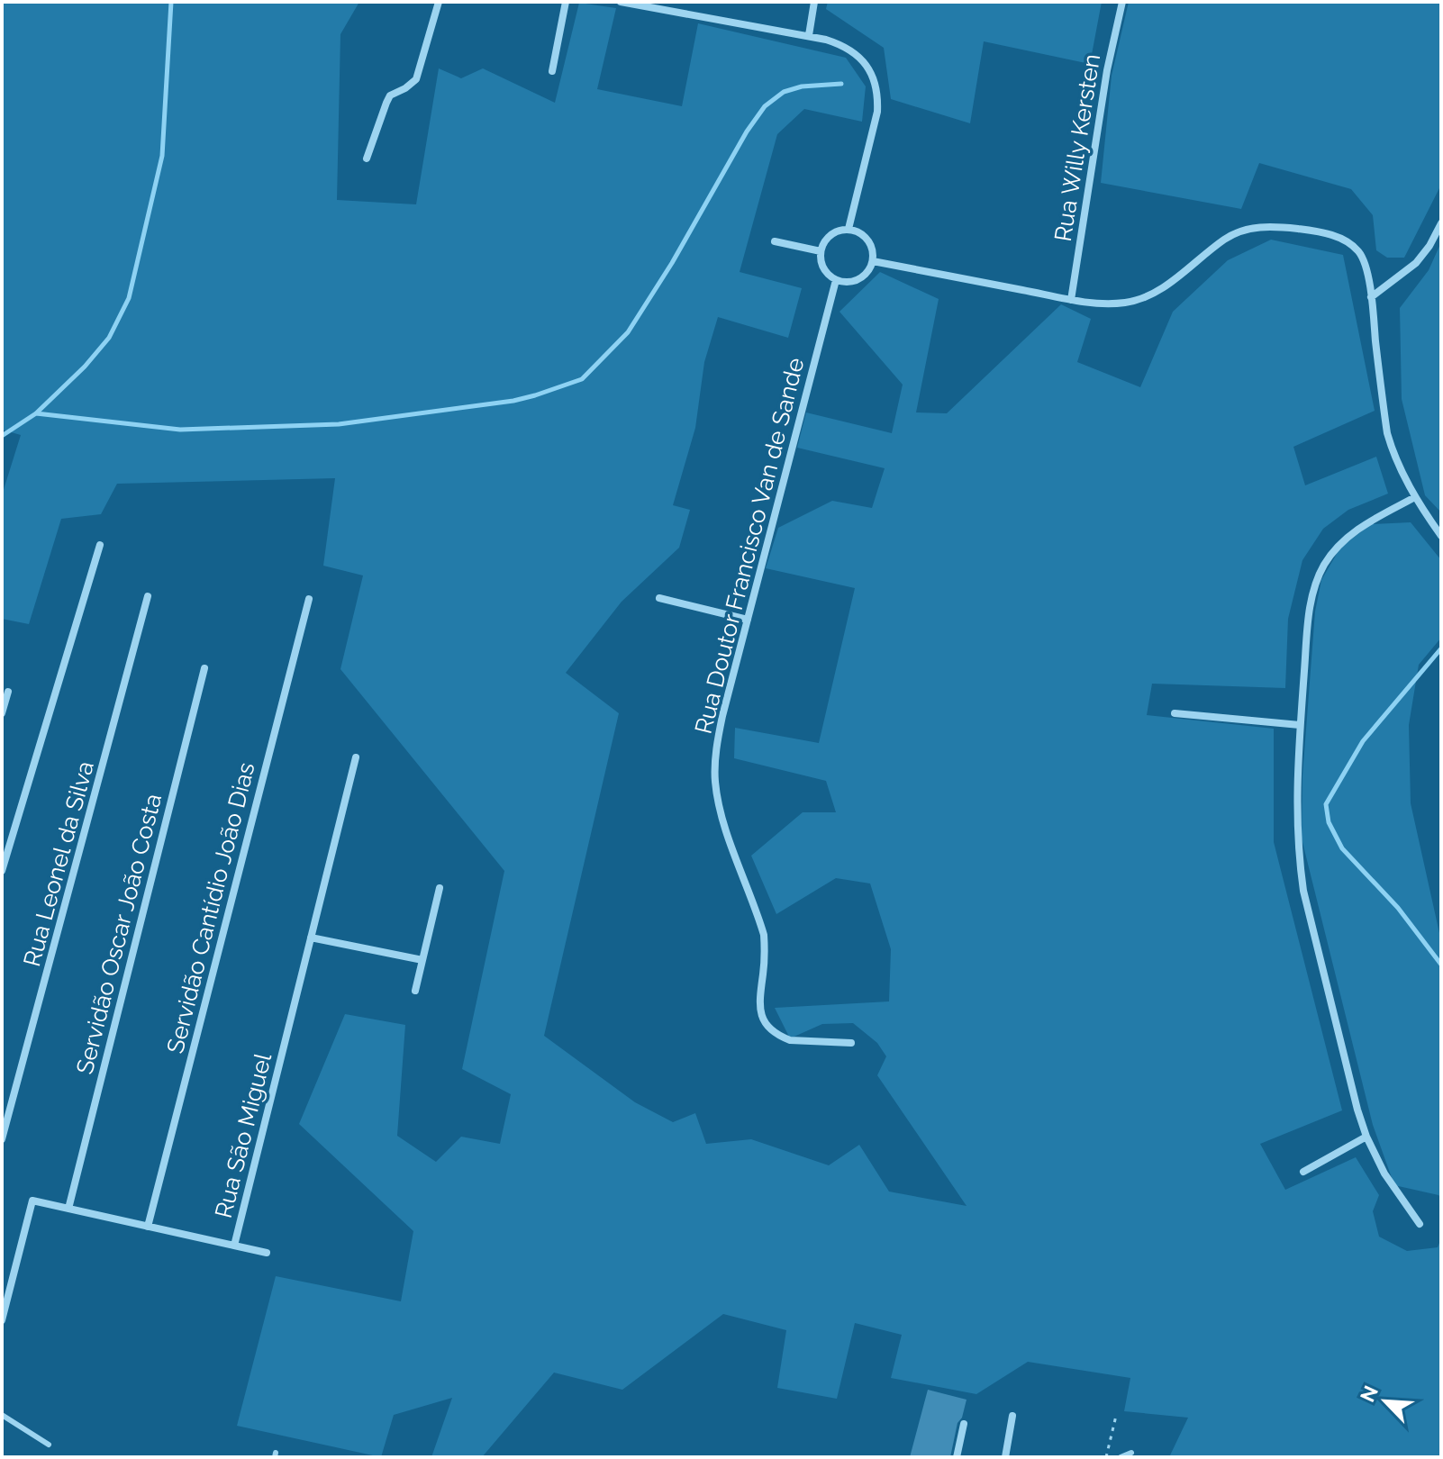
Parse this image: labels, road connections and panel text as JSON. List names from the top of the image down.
{
  "streets": {
    "street": [
      "Rua Willy Kersten",
      "Rua Doutor Francisco Van de Sande",
      "Rua Leonel da Silva",
      "Servidão Cantídio João Dias",
      "Servidão Oscar João Costa",
      "Rua São Miguel"
    ]
  },
  "crossings": [
    ["Servidão Cantídio João Dias", "Rua São Miguel"],
    ["Servidão Oscar João Costa", "Rua São Miguel"]
  ],
  "north": "top left"
}
